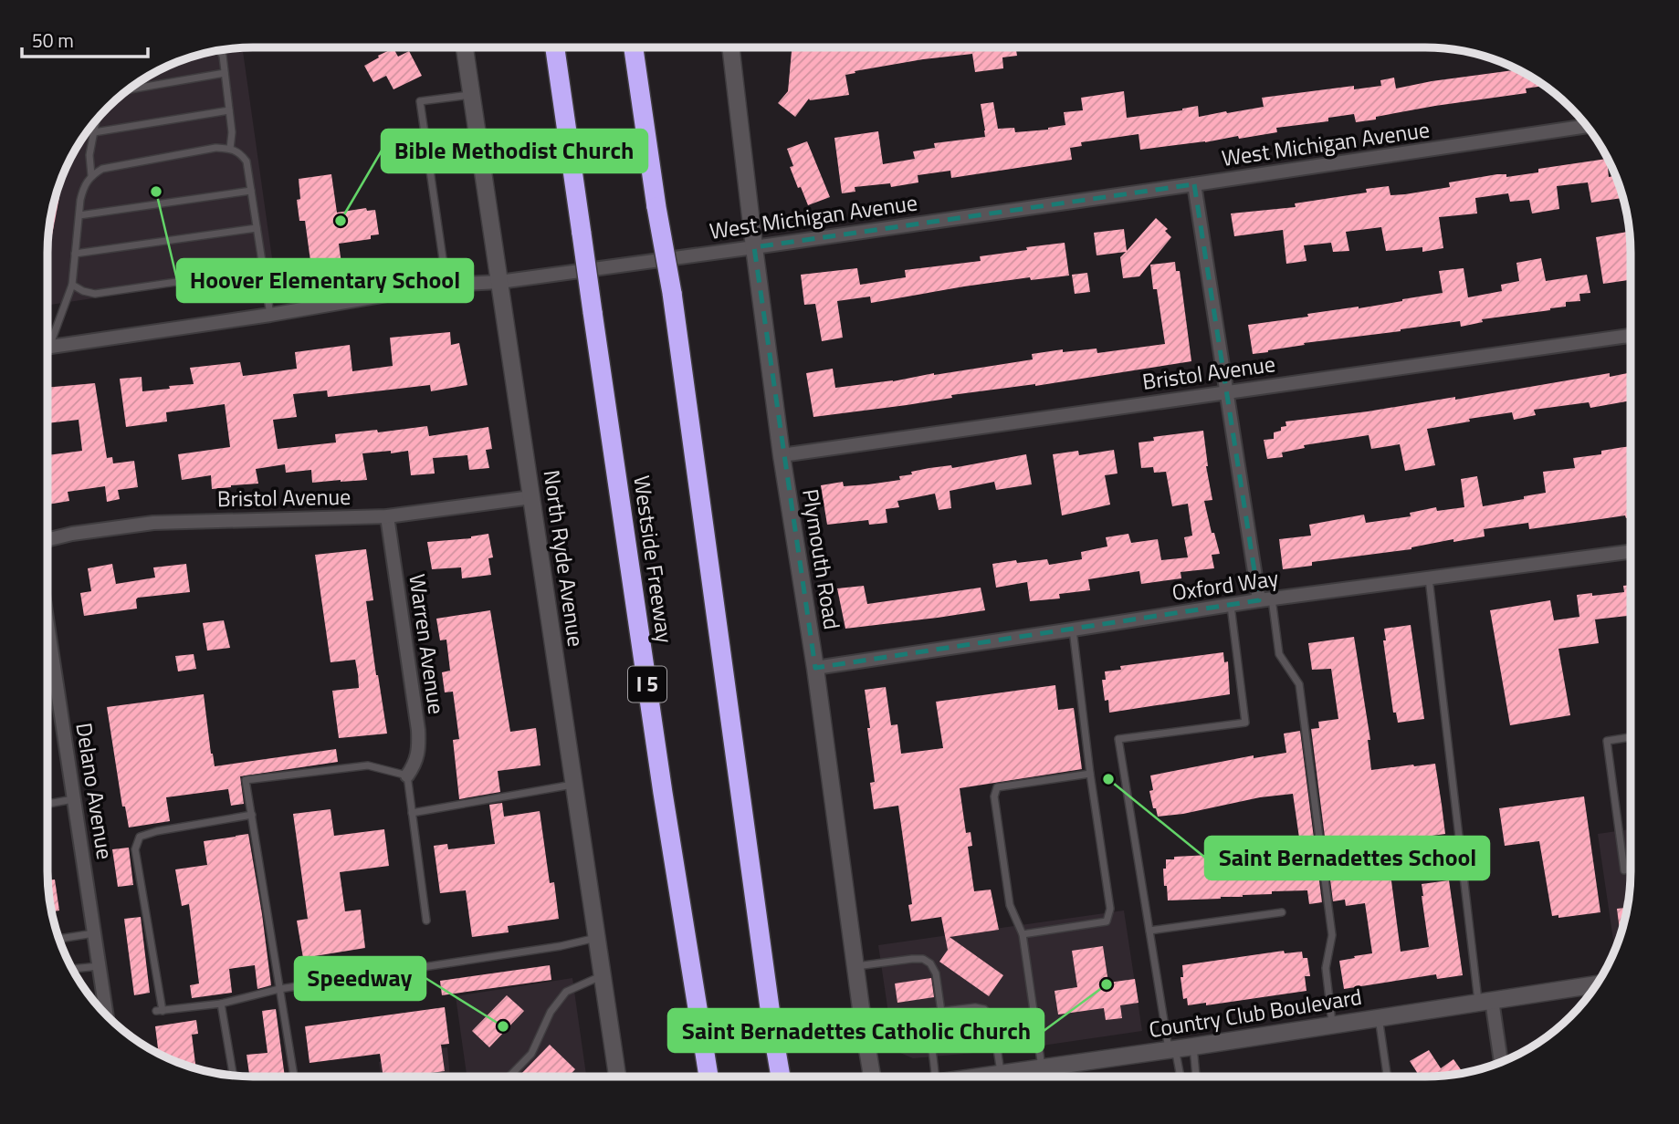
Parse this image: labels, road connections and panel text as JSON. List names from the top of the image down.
{
  "streets": {
    "highway": ["Westside Freeway", "I 5"],
    "street": [
      "West Michigan Avenue",
      "Bristol Avenue",
      "North Ryde Avenue",
      "Plymouth Road",
      "Oxford Way",
      "Warren Avenue",
      "Delano Avenue",
      "Country Club Boulevard"
    ]
  },
  "crossings": [
    ["West Michigan Avenue", "North Ryde Avenue"],
    ["West Michigan Avenue", "Plymouth Road"],
    ["Bristol Avenue", "North Ryde Avenue"],
    ["Bristol Avenue", "Plymouth Road"],
    ["Bristol Avenue", "Warren Avenue"],
    ["Plymouth Road", "Oxford Way"]
  ],
  "places": [
    "Hoover Elementary School",
    "Bible Methodist Church",
    "Saint Bernadettes School",
    "Saint Bernadettes Catholic Church",
    "Speedway"
  ],
  "scale_bar": "50 m"
}
